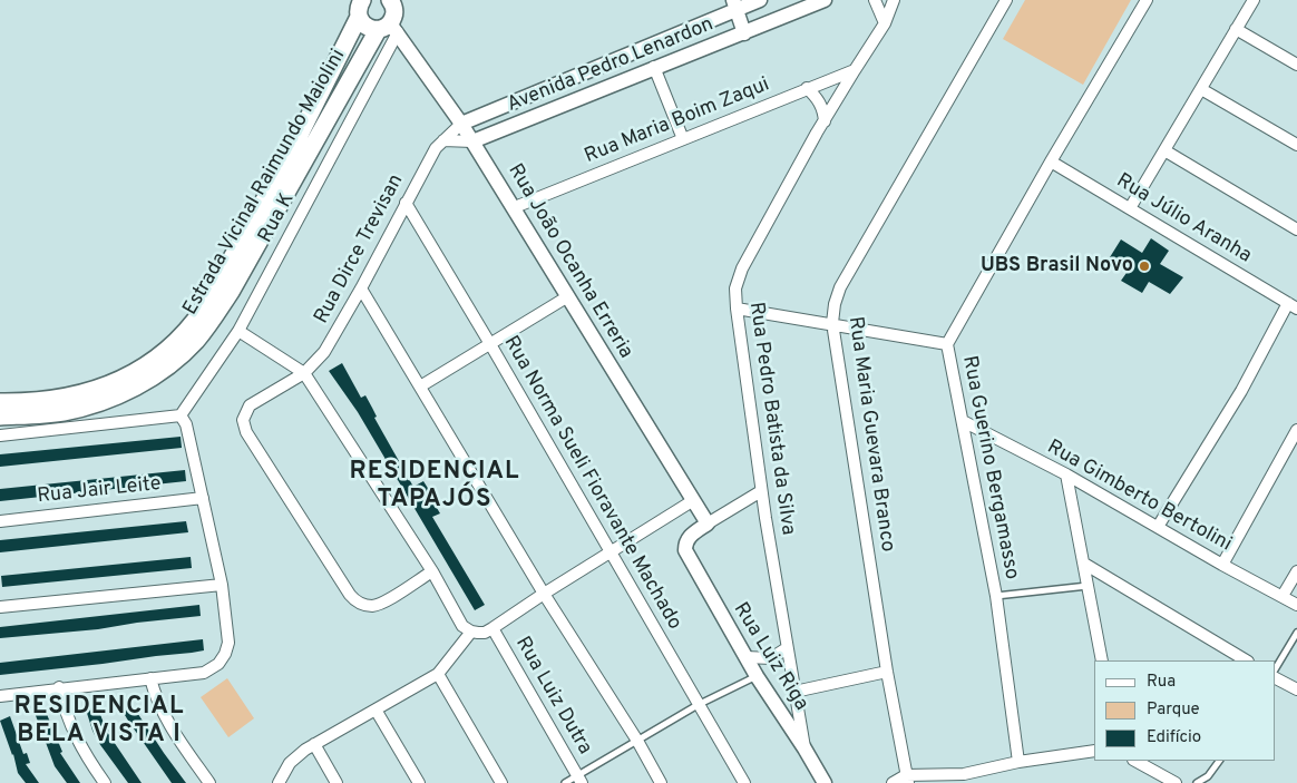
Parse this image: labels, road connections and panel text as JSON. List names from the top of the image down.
{
  "streets": {
    "main road": ["Estrada Vicinal Raimundo Maiolini"],
    "street": [
      "Avenida Pedro Lenardon",
      "Rua Maria Boim Zaqui",
      "Rua K",
      "Rua Júlio Aranha",
      "Rua Dirce Trevisan",
      "Rua João Ocanha Erreria",
      "Rua Pedro Batista da Silva",
      "Rua Maria Guevara Branco",
      "Rua Guerino Bergamasso",
      "Rua Norma Sueli Fioravante Machado",
      "Rua Jair Leite",
      "Rua Gimberto Bertolini",
      "Rua Luiz Riga",
      "Rua Luiz Dutra"
    ]
  },
  "crossings": [
    ["Avenida Pedro Lenardon", "Rua Dirce Trevisan"],
    ["Avenida Pedro Lenardon", "Rua João Ocanha Erreria"],
    ["Rua Maria Boim Zaqui", "Rua João Ocanha Erreria"],
    ["Rua Maria Boim Zaqui", "Rua Pedro Batista da Silva"],
    ["Estrada Vicinal Raimundo Maiolini", "Rua K"],
    ["Estrada Vicinal Raimundo Maiolini", "Rua João Ocanha Erreria"],
    ["Rua K", "Rua João Ocanha Erreria"],
    ["Rua Júlio Aranha", "Rua Guerino Bergamasso"],
    ["Rua Dirce Trevisan", "Rua João Ocanha Erreria"],
    ["Rua Dirce Trevisan", "Rua Norma Sueli Fioravante Machado"],
    ["Rua João Ocanha Erreria", "Rua Luiz Riga"],
    ["Rua Pedro Batista da Silva", "Rua Luiz Riga"],
    ["Rua Guerino Bergamasso", "Rua Gimberto Bertolini"]
  ],
  "districts": ["RESIDENCIAL TAPAJÓS", "RESIDENCIAL BELA VISTA I"],
  "places": ["UBS Brasil Novo"],
  "legend": ["Rua", "Parque", "Edifício"]
}
